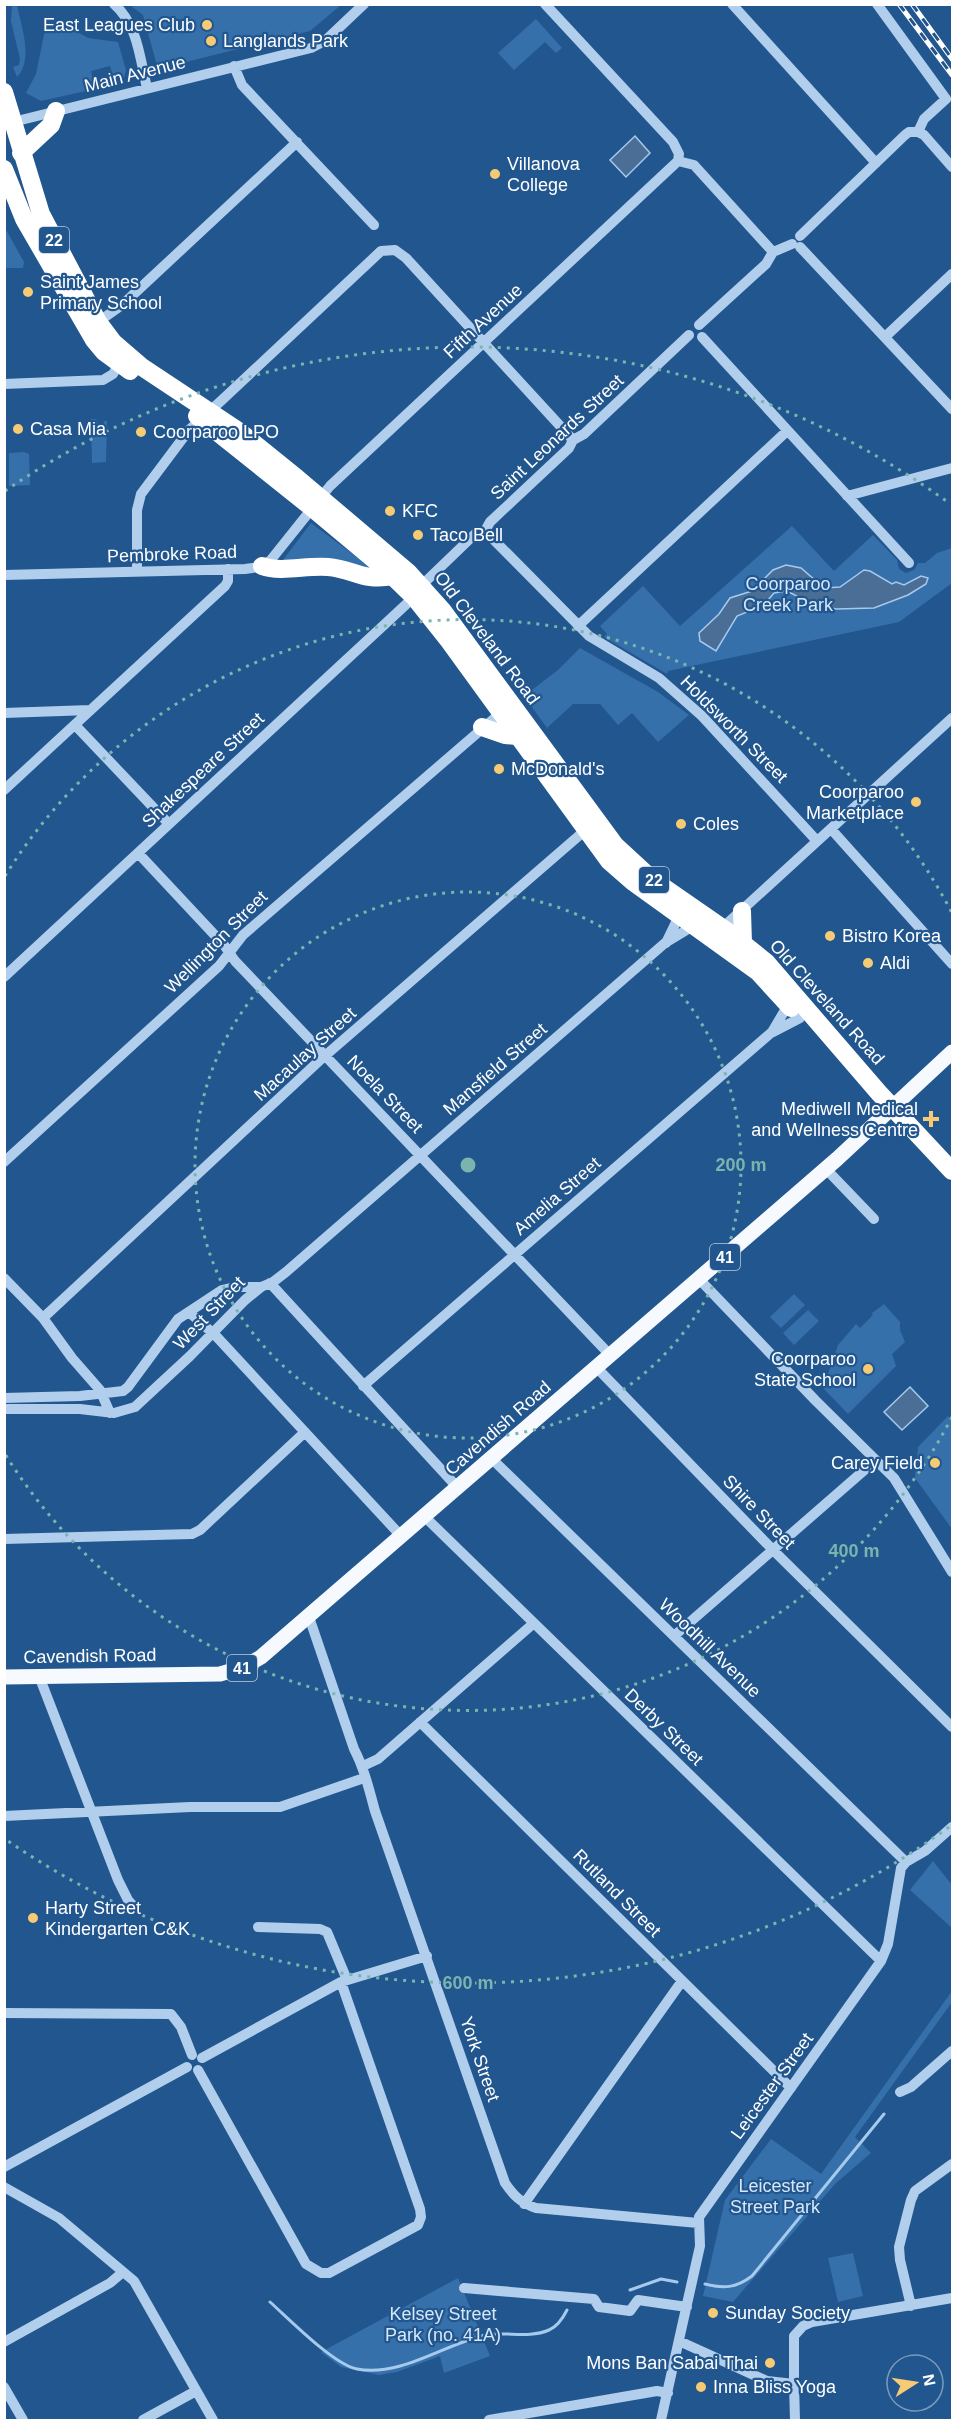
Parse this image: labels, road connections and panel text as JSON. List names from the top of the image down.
{
  "streets": {
    "highway": ["22", "Old Cleveland Road"],
    "main road": ["41", "Cavendish Road"],
    "street": [
      "Main Avenue",
      "Fifth Avenue",
      "Saint Leonards Street",
      "Pembroke Road",
      "Holdsworth Street",
      "Shakespeare Street",
      "Wellington Street",
      "Macaulay Street",
      "Mansfield Street",
      "Noela Street",
      "Amelia Street",
      "West Street",
      "Shire Street",
      "Woodhill Avenue",
      "Derby Street",
      "Rutland Street",
      "York Street",
      "Leicester Street"
    ]
  },
  "crossings": [
    ["Main Avenue", "Old Cleveland Road"],
    ["Fifth Avenue", "Pembroke Road"],
    ["Fifth Avenue", "Old Cleveland Road"],
    ["Saint Leonards Street", "Old Cleveland Road"],
    ["Saint Leonards Street", "Holdsworth Street"],
    ["Saint Leonards Street", "Shakespeare Street"],
    ["Pembroke Road", "Old Cleveland Road"],
    ["Old Cleveland Road", "Shakespeare Street"],
    ["Old Cleveland Road", "Wellington Street"],
    ["Old Cleveland Road", "Macaulay Street"],
    ["Old Cleveland Road", "Mansfield Street"],
    ["Old Cleveland Road", "Amelia Street"],
    ["Old Cleveland Road", "Cavendish Road"],
    ["Shakespeare Street", "Noela Street"],
    ["Wellington Street", "Noela Street"],
    ["Macaulay Street", "Noela Street"],
    ["Mansfield Street", "Noela Street"],
    ["Mansfield Street", "West Street"],
    ["Noela Street", "Amelia Street"],
    ["Noela Street", "Cavendish Road"],
    ["Cavendish Road", "Shire Street"],
    ["Cavendish Road", "Woodhill Avenue"],
    ["Cavendish Road", "Derby Street"],
    ["Cavendish Road", "York Street"],
    ["Woodhill Avenue", "Leicester Street"],
    ["Derby Street", "Leicester Street"],
    ["Rutland Street", "Leicester Street"]
  ],
  "parks": ["Coorparoo Creek Park", "Leicester Street Park", "Kelsey Street Park (no. 41A)"],
  "places": {
    "other": [
      "East Leagues Club",
      "Langlands Park",
      "Villanova College",
      "Saint James Primary School",
      "Casa Mia",
      "Coorparoo LPO",
      "KFC",
      "Taco Bell",
      "McDonald's",
      "Coorparoo Marketplace",
      "Coles",
      "Bistro Korea",
      "Aldi",
      "Coorparoo State School",
      "Carey Field",
      "Harty Street Kindergarten C&K",
      "Sunday Society",
      "Mons Ban Sabai Thai",
      "Inna Bliss Yoga"
    ],
    "health": ["Mediwell Medical and Wellness Centre"]
  },
  "north": "right",
  "rings": ["200 m", "400 m", "600 m"]
}
